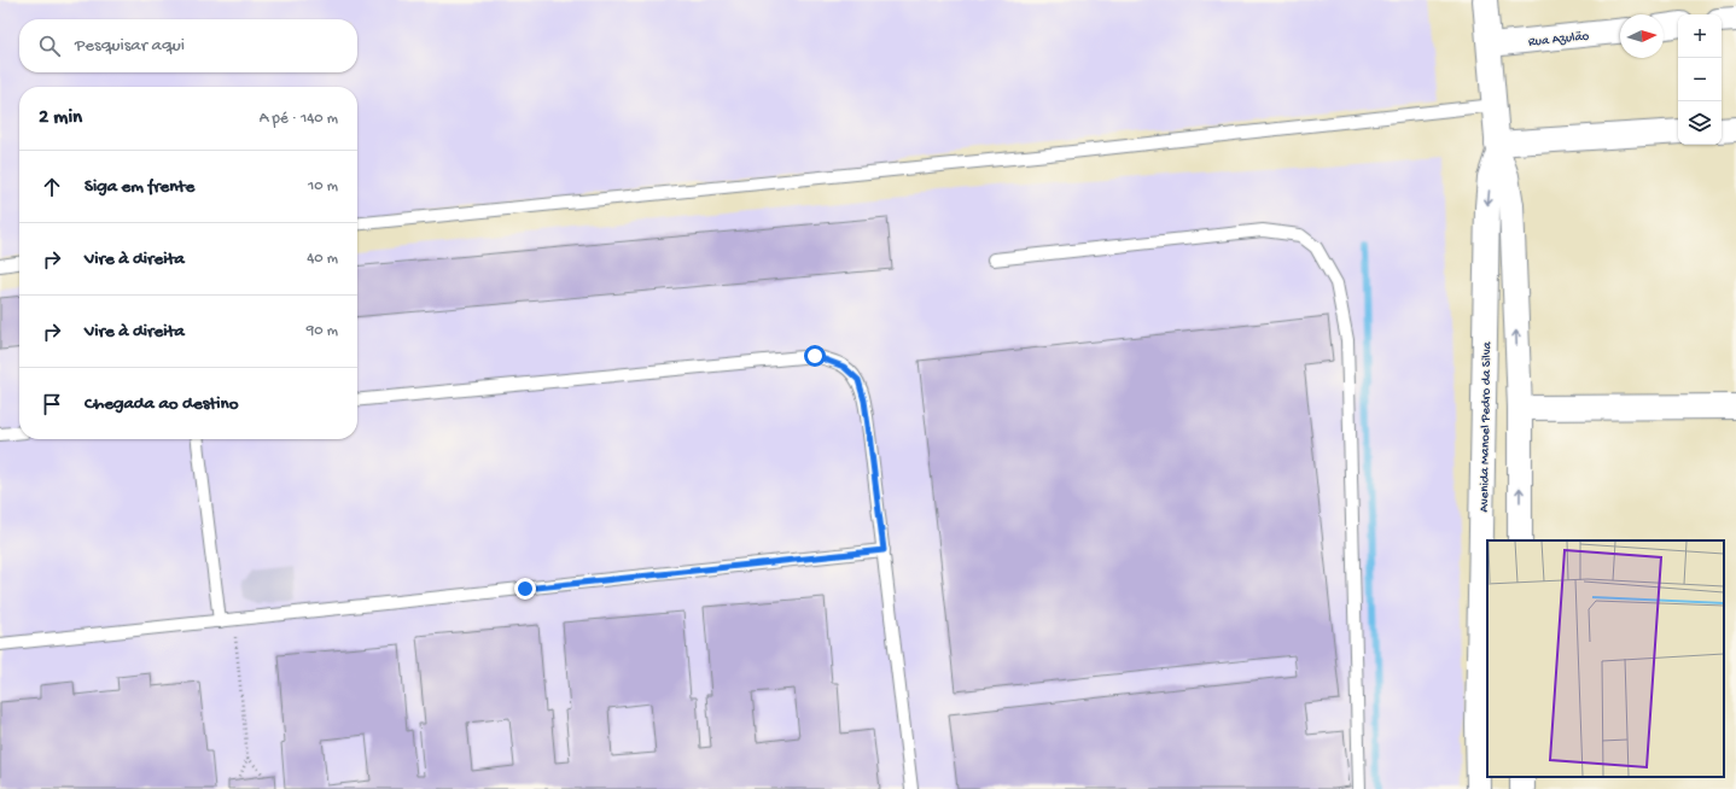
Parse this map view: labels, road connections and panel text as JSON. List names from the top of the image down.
{
  "streets": {
    "street": ["Rua Azulão", "Avenida Manoel Pedro da Silva"]
  },
  "crossings": [
    ["Rua Azulão", "Avenida Manoel Pedro da Silva"]
  ],
  "north": "right",
  "page": {
    "map_buttons": ["+", "−"],
    "search": "Pesquisar aqui",
    "heading": ["2 min", "A pé · 140 m"],
    "list": [
      ["Siga em frente", "10 m"],
      ["Vire à direita", "40 m"],
      ["Vire à direita", "90 m"],
      "Chegada ao destino"
    ]
  }
}
